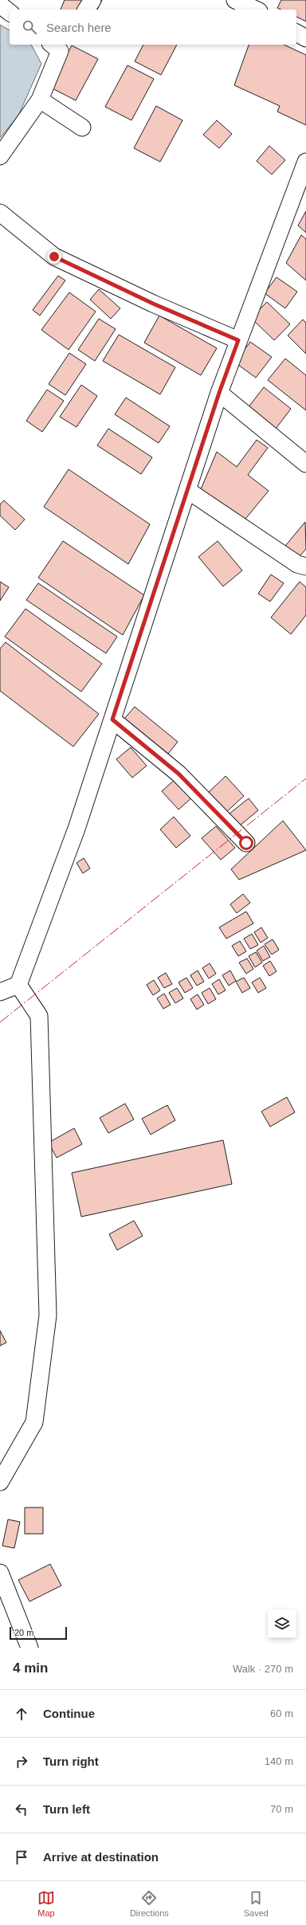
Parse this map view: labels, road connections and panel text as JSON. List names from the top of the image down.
{
  "scale_bar": "20 m",
  "page": {
    "search": "Search here",
    "scale": "20 m",
    "heading": ["4 min", "Walk · 270 m"],
    "list": [
      ["Continue", "60 m"],
      ["Turn right", "140 m"],
      ["Turn left", "70 m"],
      "Arrive at destination"
    ],
    "nav": ["Map", "Directions", "Saved"]
  }
}
